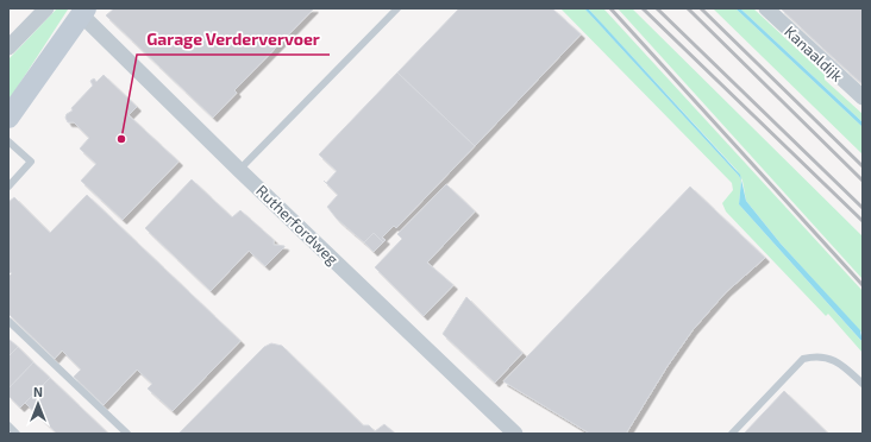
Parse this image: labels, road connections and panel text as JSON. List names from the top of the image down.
{
  "streets": {
    "street": ["Kanaaldijk", "Rutherfordweg"]
  },
  "places": ["Garage Verdervervoer"],
  "north": "top"
}
